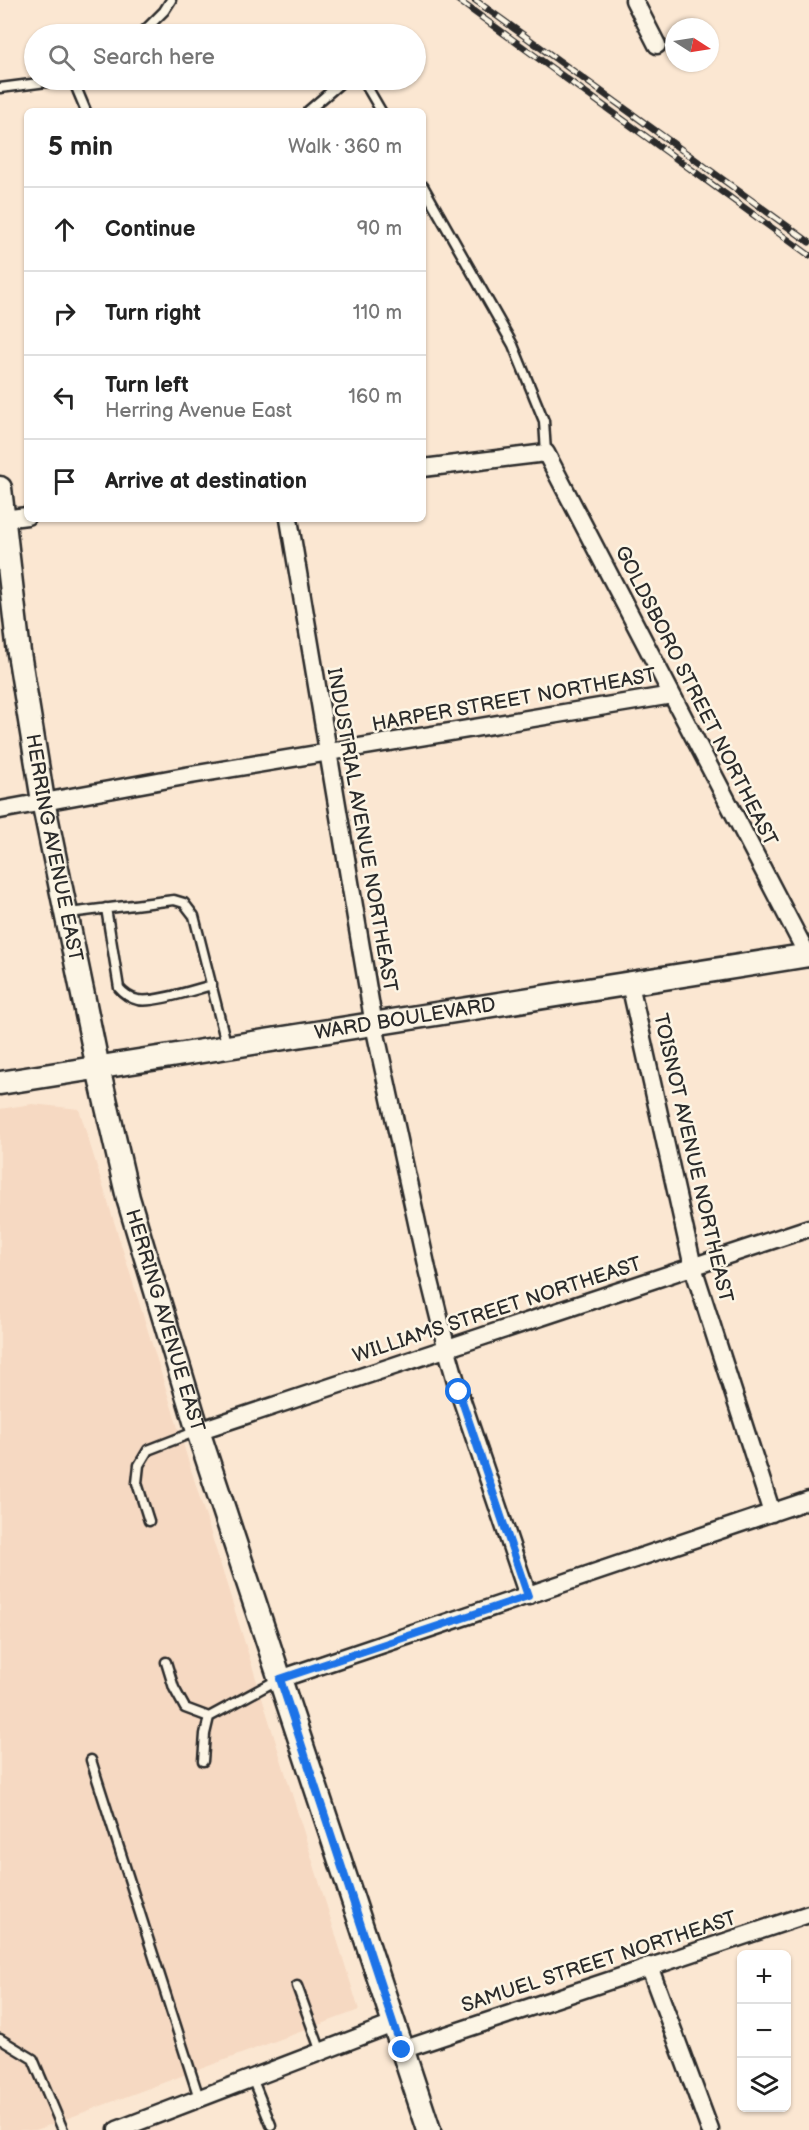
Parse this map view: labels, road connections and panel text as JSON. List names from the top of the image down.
{
  "streets": {
    "main road": ["HERRING AVENUE EAST", "WARD BOULEVARD"],
    "street": [
      "GOLDSBORO STREET NORTHEAST",
      "HARPER STREET NORTHEAST",
      "INDUSTRIAL AVENUE NORTHEAST",
      "TOISNOT AVENUE NORTHEAST",
      "WILLIAMS STREET NORTHEAST",
      "SAMUEL STREET NORTHEAST"
    ]
  },
  "crossings": [
    ["GOLDSBORO STREET NORTHEAST", "HARPER STREET NORTHEAST"],
    ["GOLDSBORO STREET NORTHEAST", "WARD BOULEVARD"],
    ["HARPER STREET NORTHEAST", "INDUSTRIAL AVENUE NORTHEAST"],
    ["HARPER STREET NORTHEAST", "HERRING AVENUE EAST"],
    ["INDUSTRIAL AVENUE NORTHEAST", "WARD BOULEVARD"],
    ["INDUSTRIAL AVENUE NORTHEAST", "WILLIAMS STREET NORTHEAST"],
    ["HERRING AVENUE EAST", "WARD BOULEVARD"],
    ["HERRING AVENUE EAST", "WILLIAMS STREET NORTHEAST"],
    ["HERRING AVENUE EAST", "SAMUEL STREET NORTHEAST"],
    ["WARD BOULEVARD", "TOISNOT AVENUE NORTHEAST"],
    ["TOISNOT AVENUE NORTHEAST", "WILLIAMS STREET NORTHEAST"]
  ],
  "north": "right",
  "page": {
    "search": "Search here",
    "heading": ["5 min", "Walk · 360 m"],
    "list": [
      ["Continue", "90 m"],
      ["Turn right", "110 m"],
      ["Turn left", "Herring Avenue East", "160 m"],
      "Arrive at destination"
    ],
    "map_buttons": ["+", "−"]
  }
}
